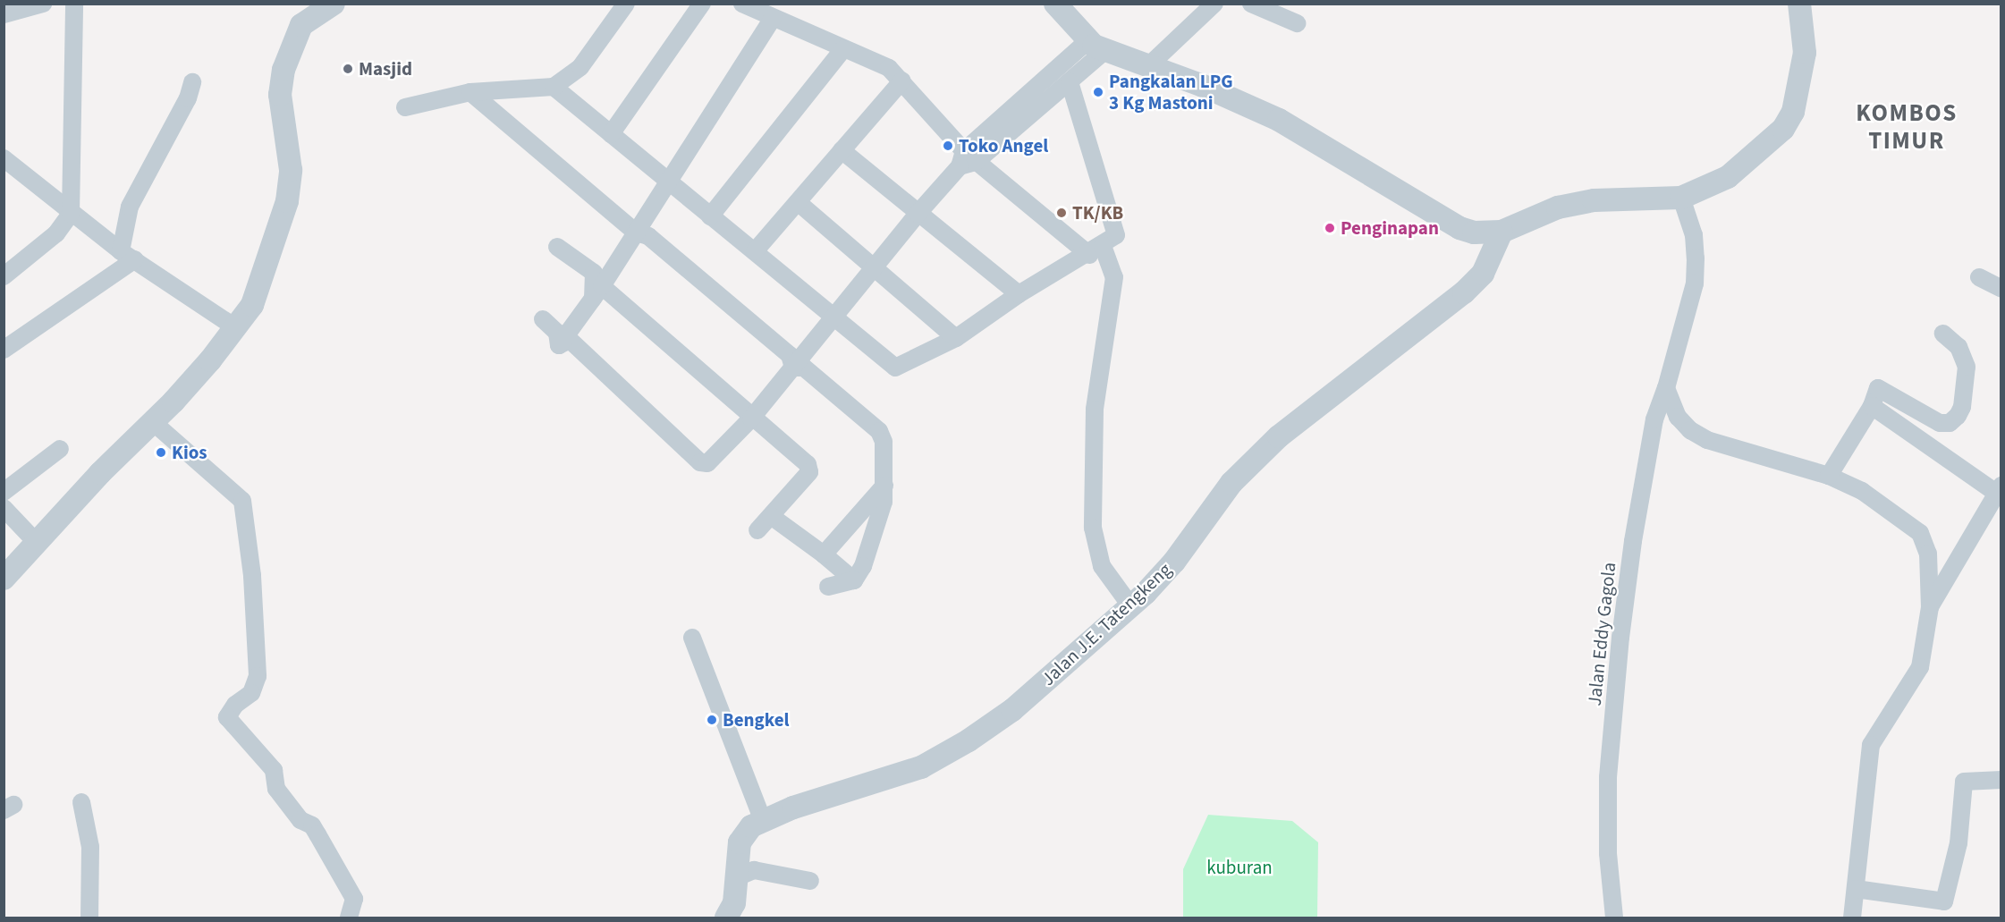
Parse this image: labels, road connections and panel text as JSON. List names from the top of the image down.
{
  "streets": {
    "street": ["Jalan J.E. Tatengkeng", "Jalan Eddy Gagola"]
  },
  "districts": ["KOMBOS TIMUR"],
  "parks": ["kuburan"],
  "places": [
    "Masjid",
    "Pangkalan LPG 3 Kg Mastoni",
    "Toko Angel",
    "TK/KB",
    "Penginapan",
    "Kios",
    "Bengkel"
  ]
}
